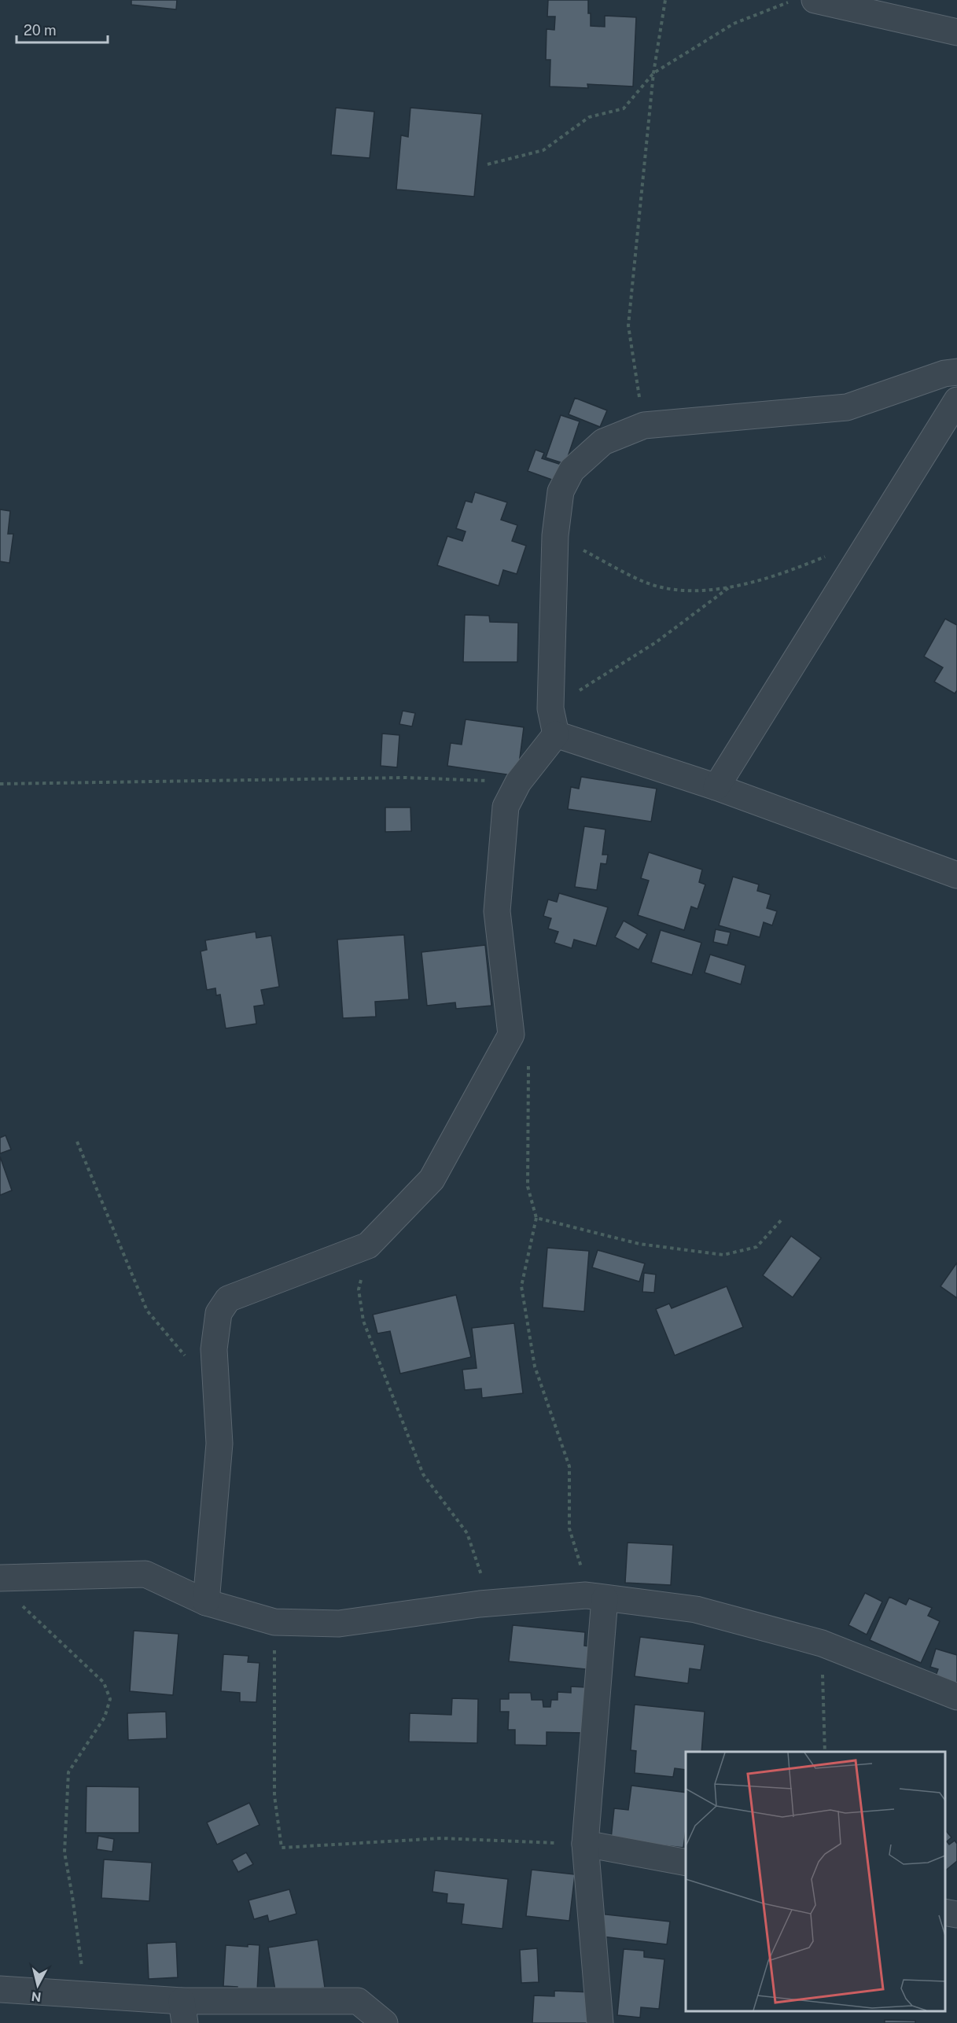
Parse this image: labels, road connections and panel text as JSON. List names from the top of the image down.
{
  "scale_bar": "20 m",
  "north": "bottom"
}
